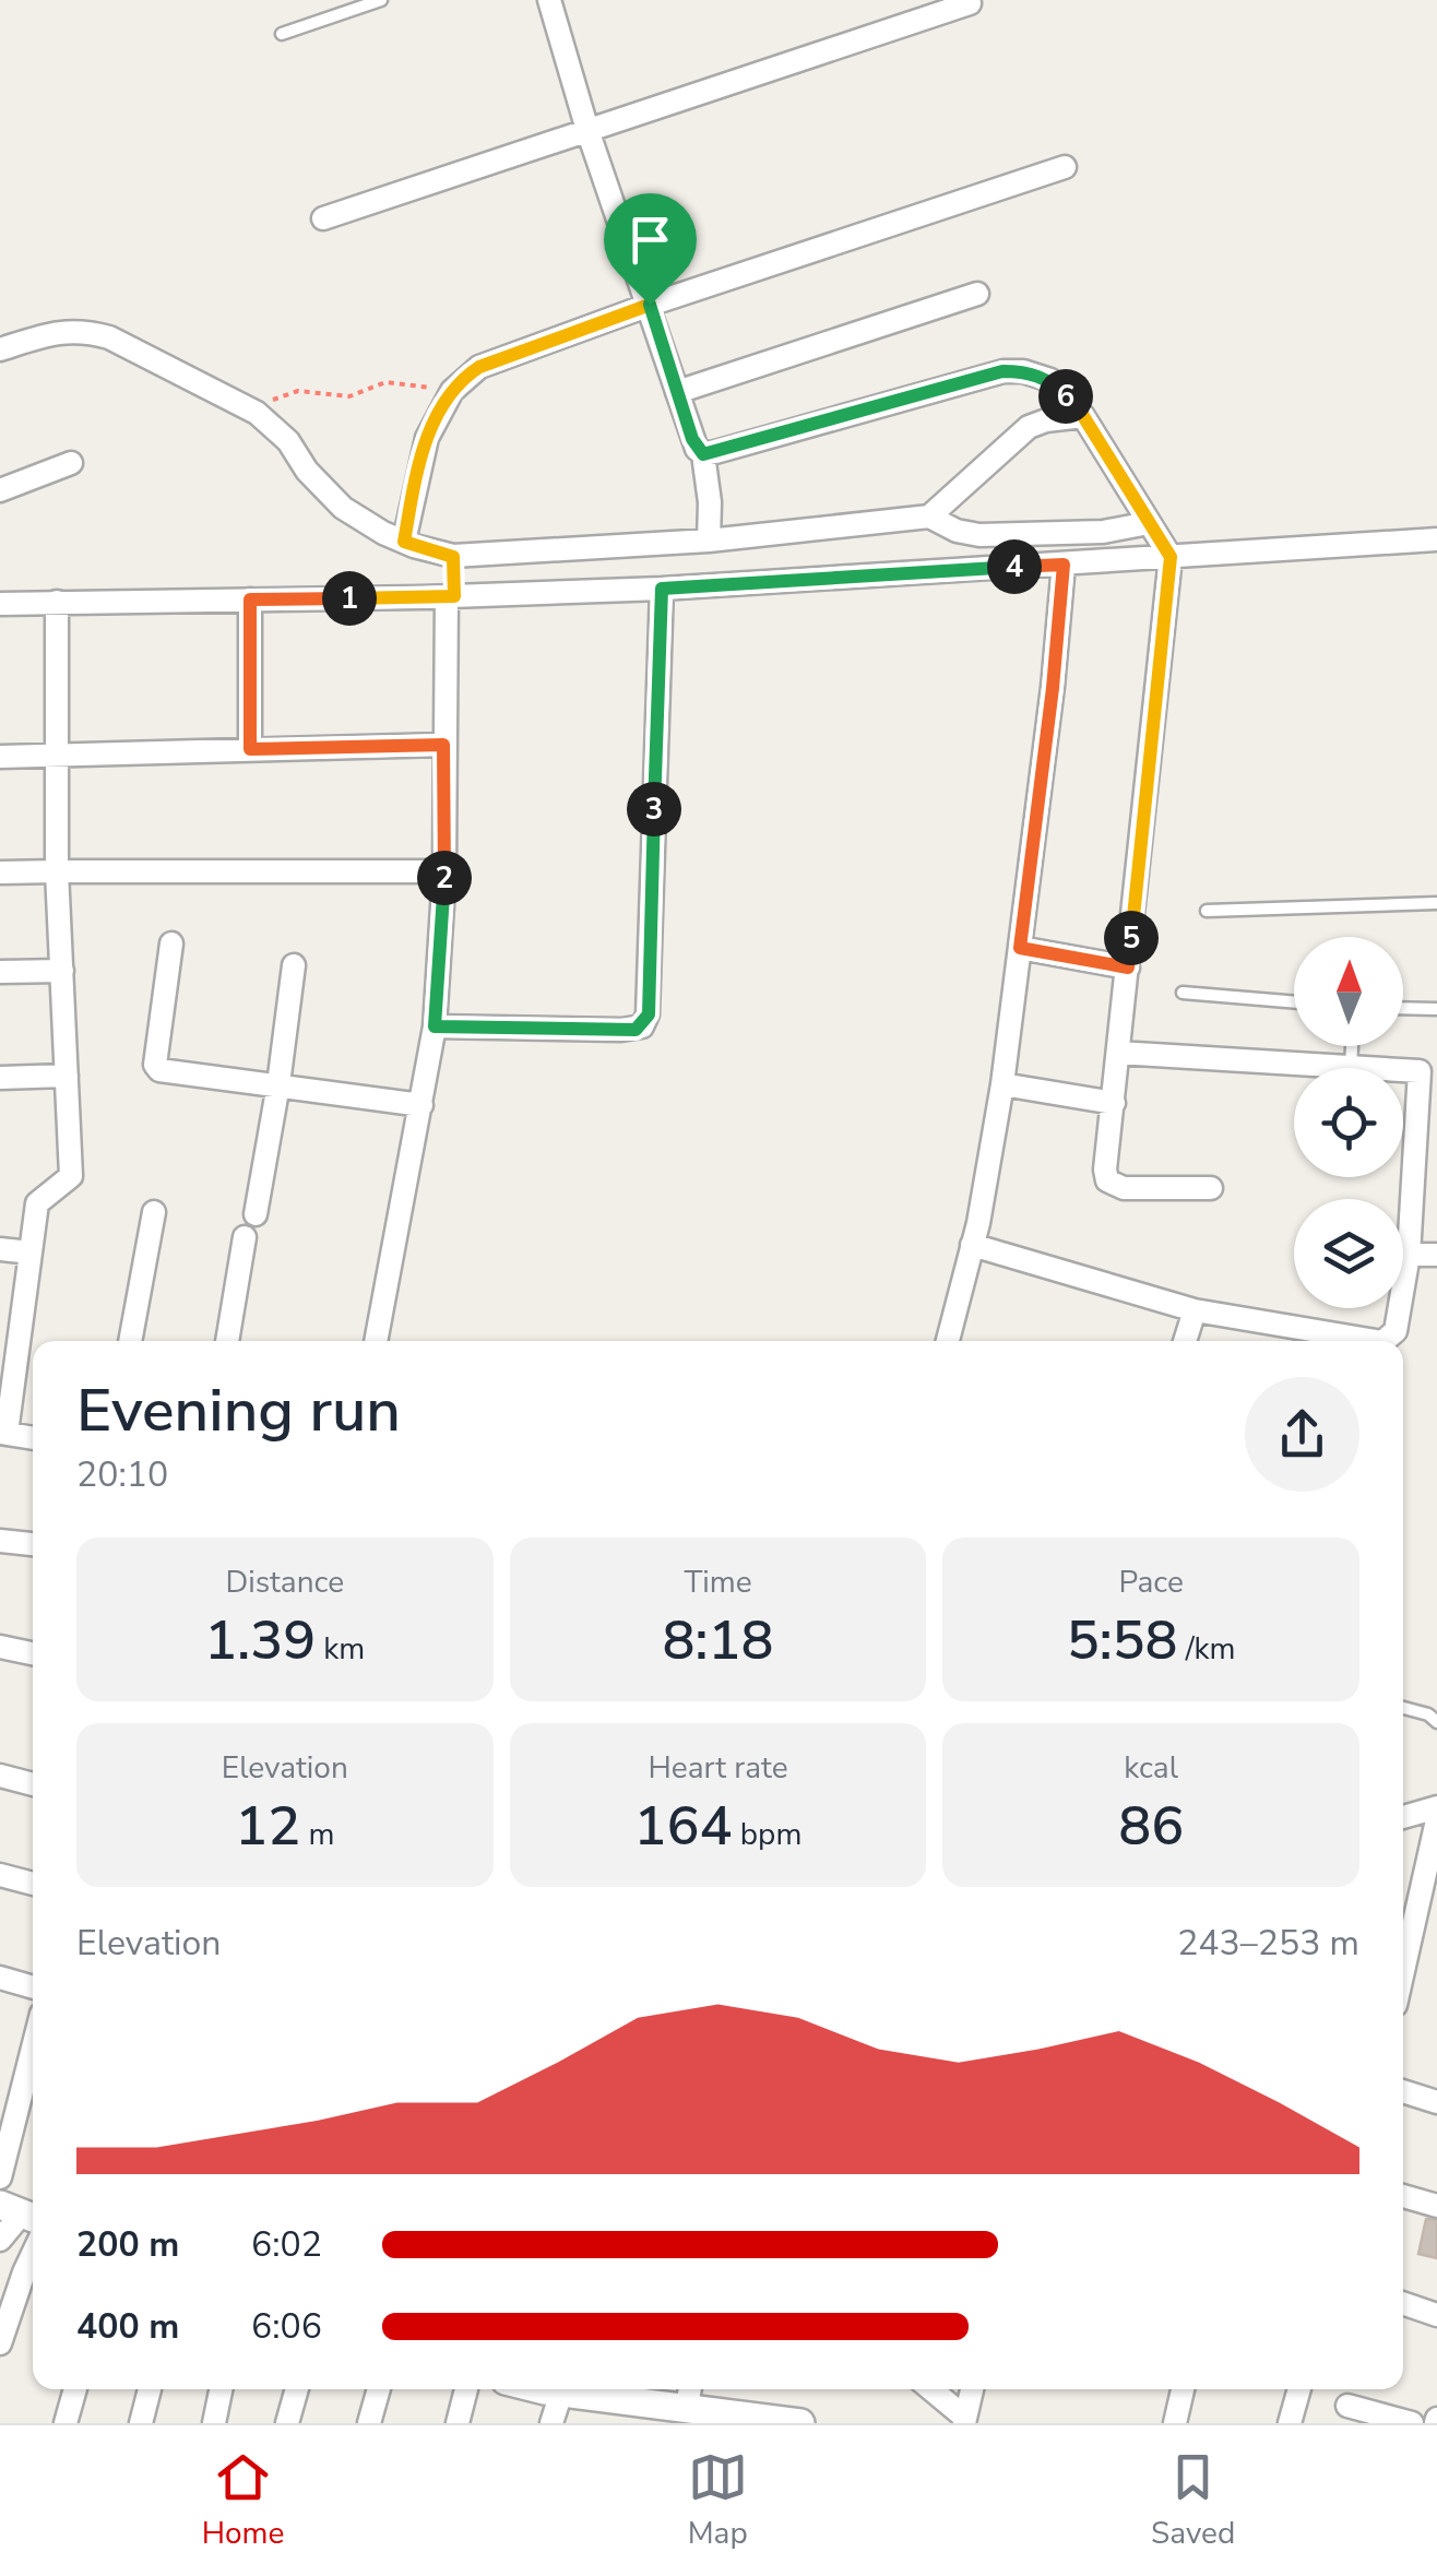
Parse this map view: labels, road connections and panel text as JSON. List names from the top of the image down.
{
  "north": "top",
  "page": {
    "pins": [
      "6",
      "4",
      "1",
      "3",
      "2",
      "5"
    ],
    "heading": ["Evening run", "20:10"],
    "stats": [
      ["Distance", "1.39 km"],
      ["Time", "8:18"],
      ["Pace", "5:58 /km"],
      ["Elevation", "12 m"],
      ["Heart rate", "164 bpm"],
      ["kcal", "86"]
    ],
    "chart": ["Elevation", "243–253 m"],
    "list": [
      {
        "name": "200 m",
        "note": "6:02"
      },
      {
        "name": "400 m",
        "note": "6:06"
      }
    ],
    "tabs": ["Home", "Map", "Saved"]
  }
}
